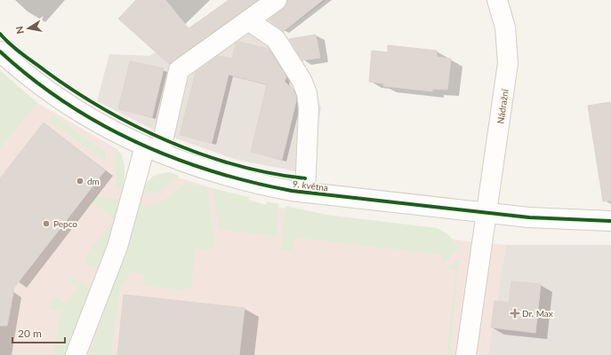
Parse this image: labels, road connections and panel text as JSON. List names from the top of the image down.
{
  "streets": {
    "street": ["Nádražní", "9. května"]
  },
  "crossings": [
    ["Nádražní", "9. května"]
  ],
  "places": {
    "other": ["dm", "Pepco"],
    "health": ["Dr. Max"]
  },
  "scale_bar": "20 m",
  "north": "left"
}
